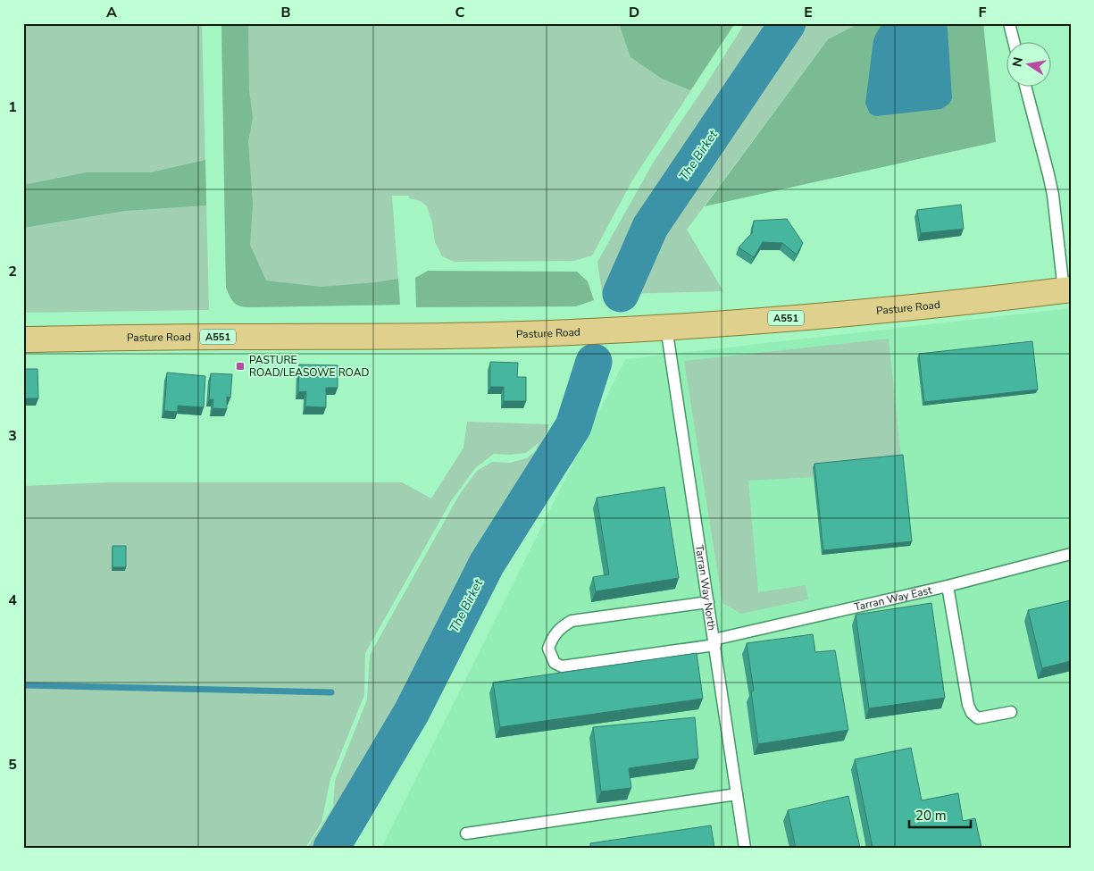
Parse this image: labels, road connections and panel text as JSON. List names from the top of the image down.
{
  "streets": {
    "main road": ["Pasture Road", "A551"],
    "lane": ["Tarran Way North", "Tarran Way East"]
  },
  "crossings": [
    ["Pasture Road", "Tarran Way North"],
    ["Tarran Way North", "Tarran Way East"]
  ],
  "water": ["The Birket"],
  "places": {
    "transit": ["PASTURE ROAD/LEASOWE ROAD"]
  },
  "scale_bar": "20 m",
  "north": "left",
  "grid": {
    "columns": [
      "A",
      "B",
      "C",
      "D",
      "E",
      "F"
    ],
    "rows": [
      "1",
      "2",
      "3",
      "4",
      "5"
    ]
  }
}
